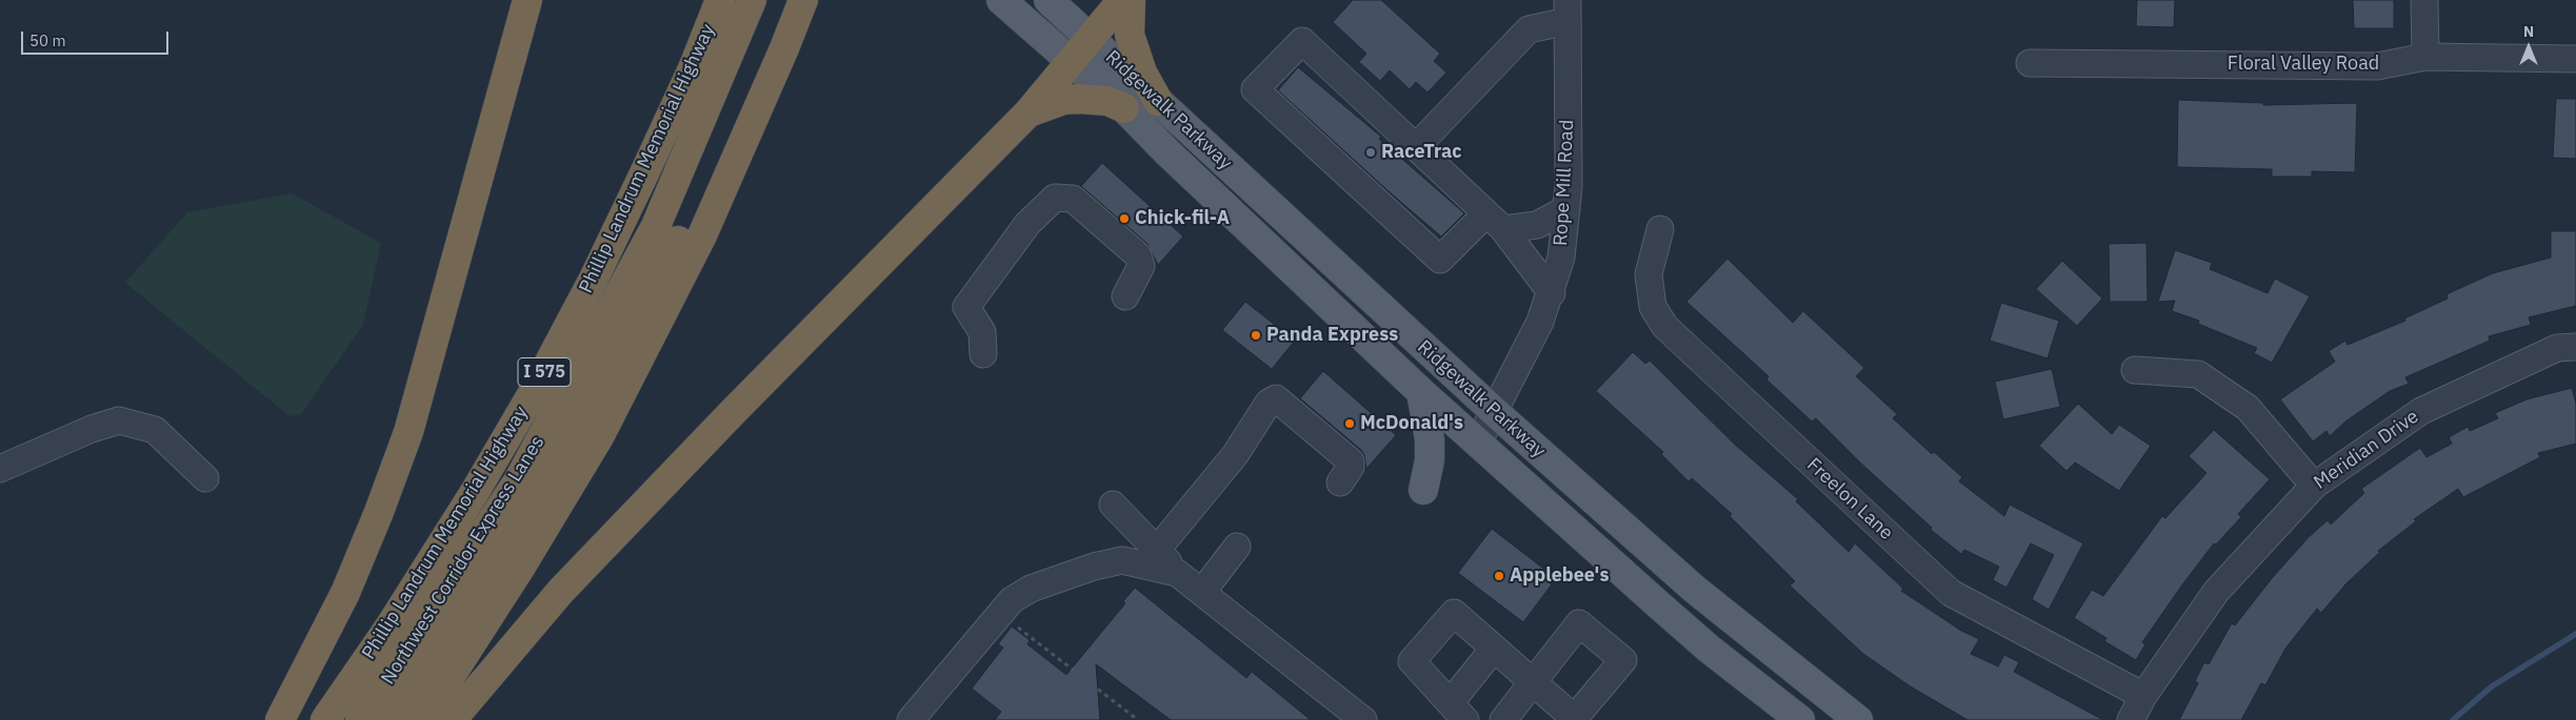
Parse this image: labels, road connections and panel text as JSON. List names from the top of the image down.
{
  "streets": {
    "highway": ["Phillip Landrum Memorial Highway", "I 575", "Northwest Corridor Express Lanes"],
    "main road": ["Ridgewalk Parkway"],
    "street": [
      "Floral Valley Road",
      "Rope Mill Road",
      "Meridian Drive",
      "Freelon Lane"
    ]
  },
  "crossings": [
    ["Ridgewalk Parkway", "Rope Mill Road"],
    ["Meridian Drive", "Freelon Lane"]
  ],
  "places": [
    "RaceTrac",
    "Chick-fil-A",
    "Panda Express",
    "McDonald's",
    "Applebee's"
  ],
  "scale_bar": "50 m",
  "north": "top"
}
